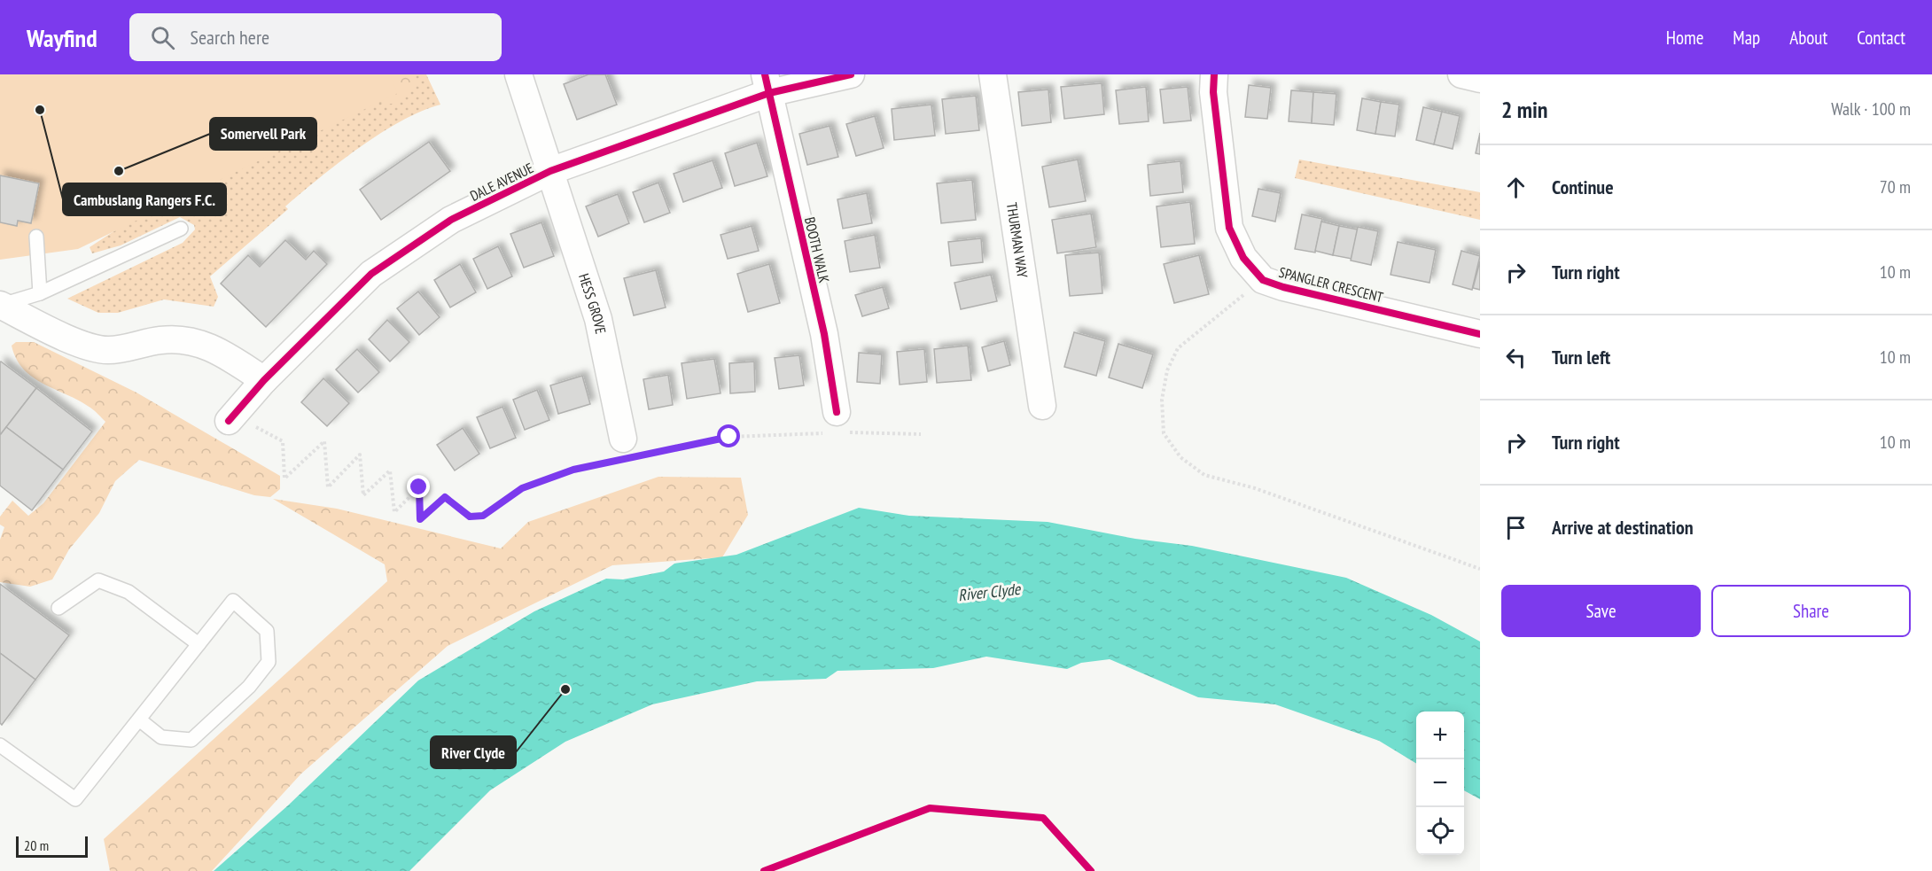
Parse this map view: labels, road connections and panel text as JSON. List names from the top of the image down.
{
  "streets": {
    "street": [
      "DALE AVENUE",
      "THURMAN WAY",
      "BOOTH WALK",
      "SPANGLER CRESCENT",
      "HESS GROVE"
    ]
  },
  "crossings": [
    ["DALE AVENUE", "BOOTH WALK"],
    ["DALE AVENUE", "HESS GROVE"]
  ],
  "water": ["River Clyde"],
  "places": ["Cambuslang Rangers F.C.", "Somervell Park", "River Clyde"],
  "scale_bar": "20 m",
  "page": {
    "header": "Wayfind",
    "search": "Search here",
    "nav": [
      "Home",
      "Map",
      "About",
      "Contact"
    ],
    "heading": ["2 min", "Walk · 100 m"],
    "list": [
      ["Continue", "70 m"],
      ["Turn right", "10 m"],
      ["Turn left", "10 m"],
      ["Turn right", "10 m"],
      "Arrive at destination"
    ],
    "buttons": ["Save", "Share"],
    "map_buttons": ["+", "−"],
    "scale": "20 m"
  }
}
